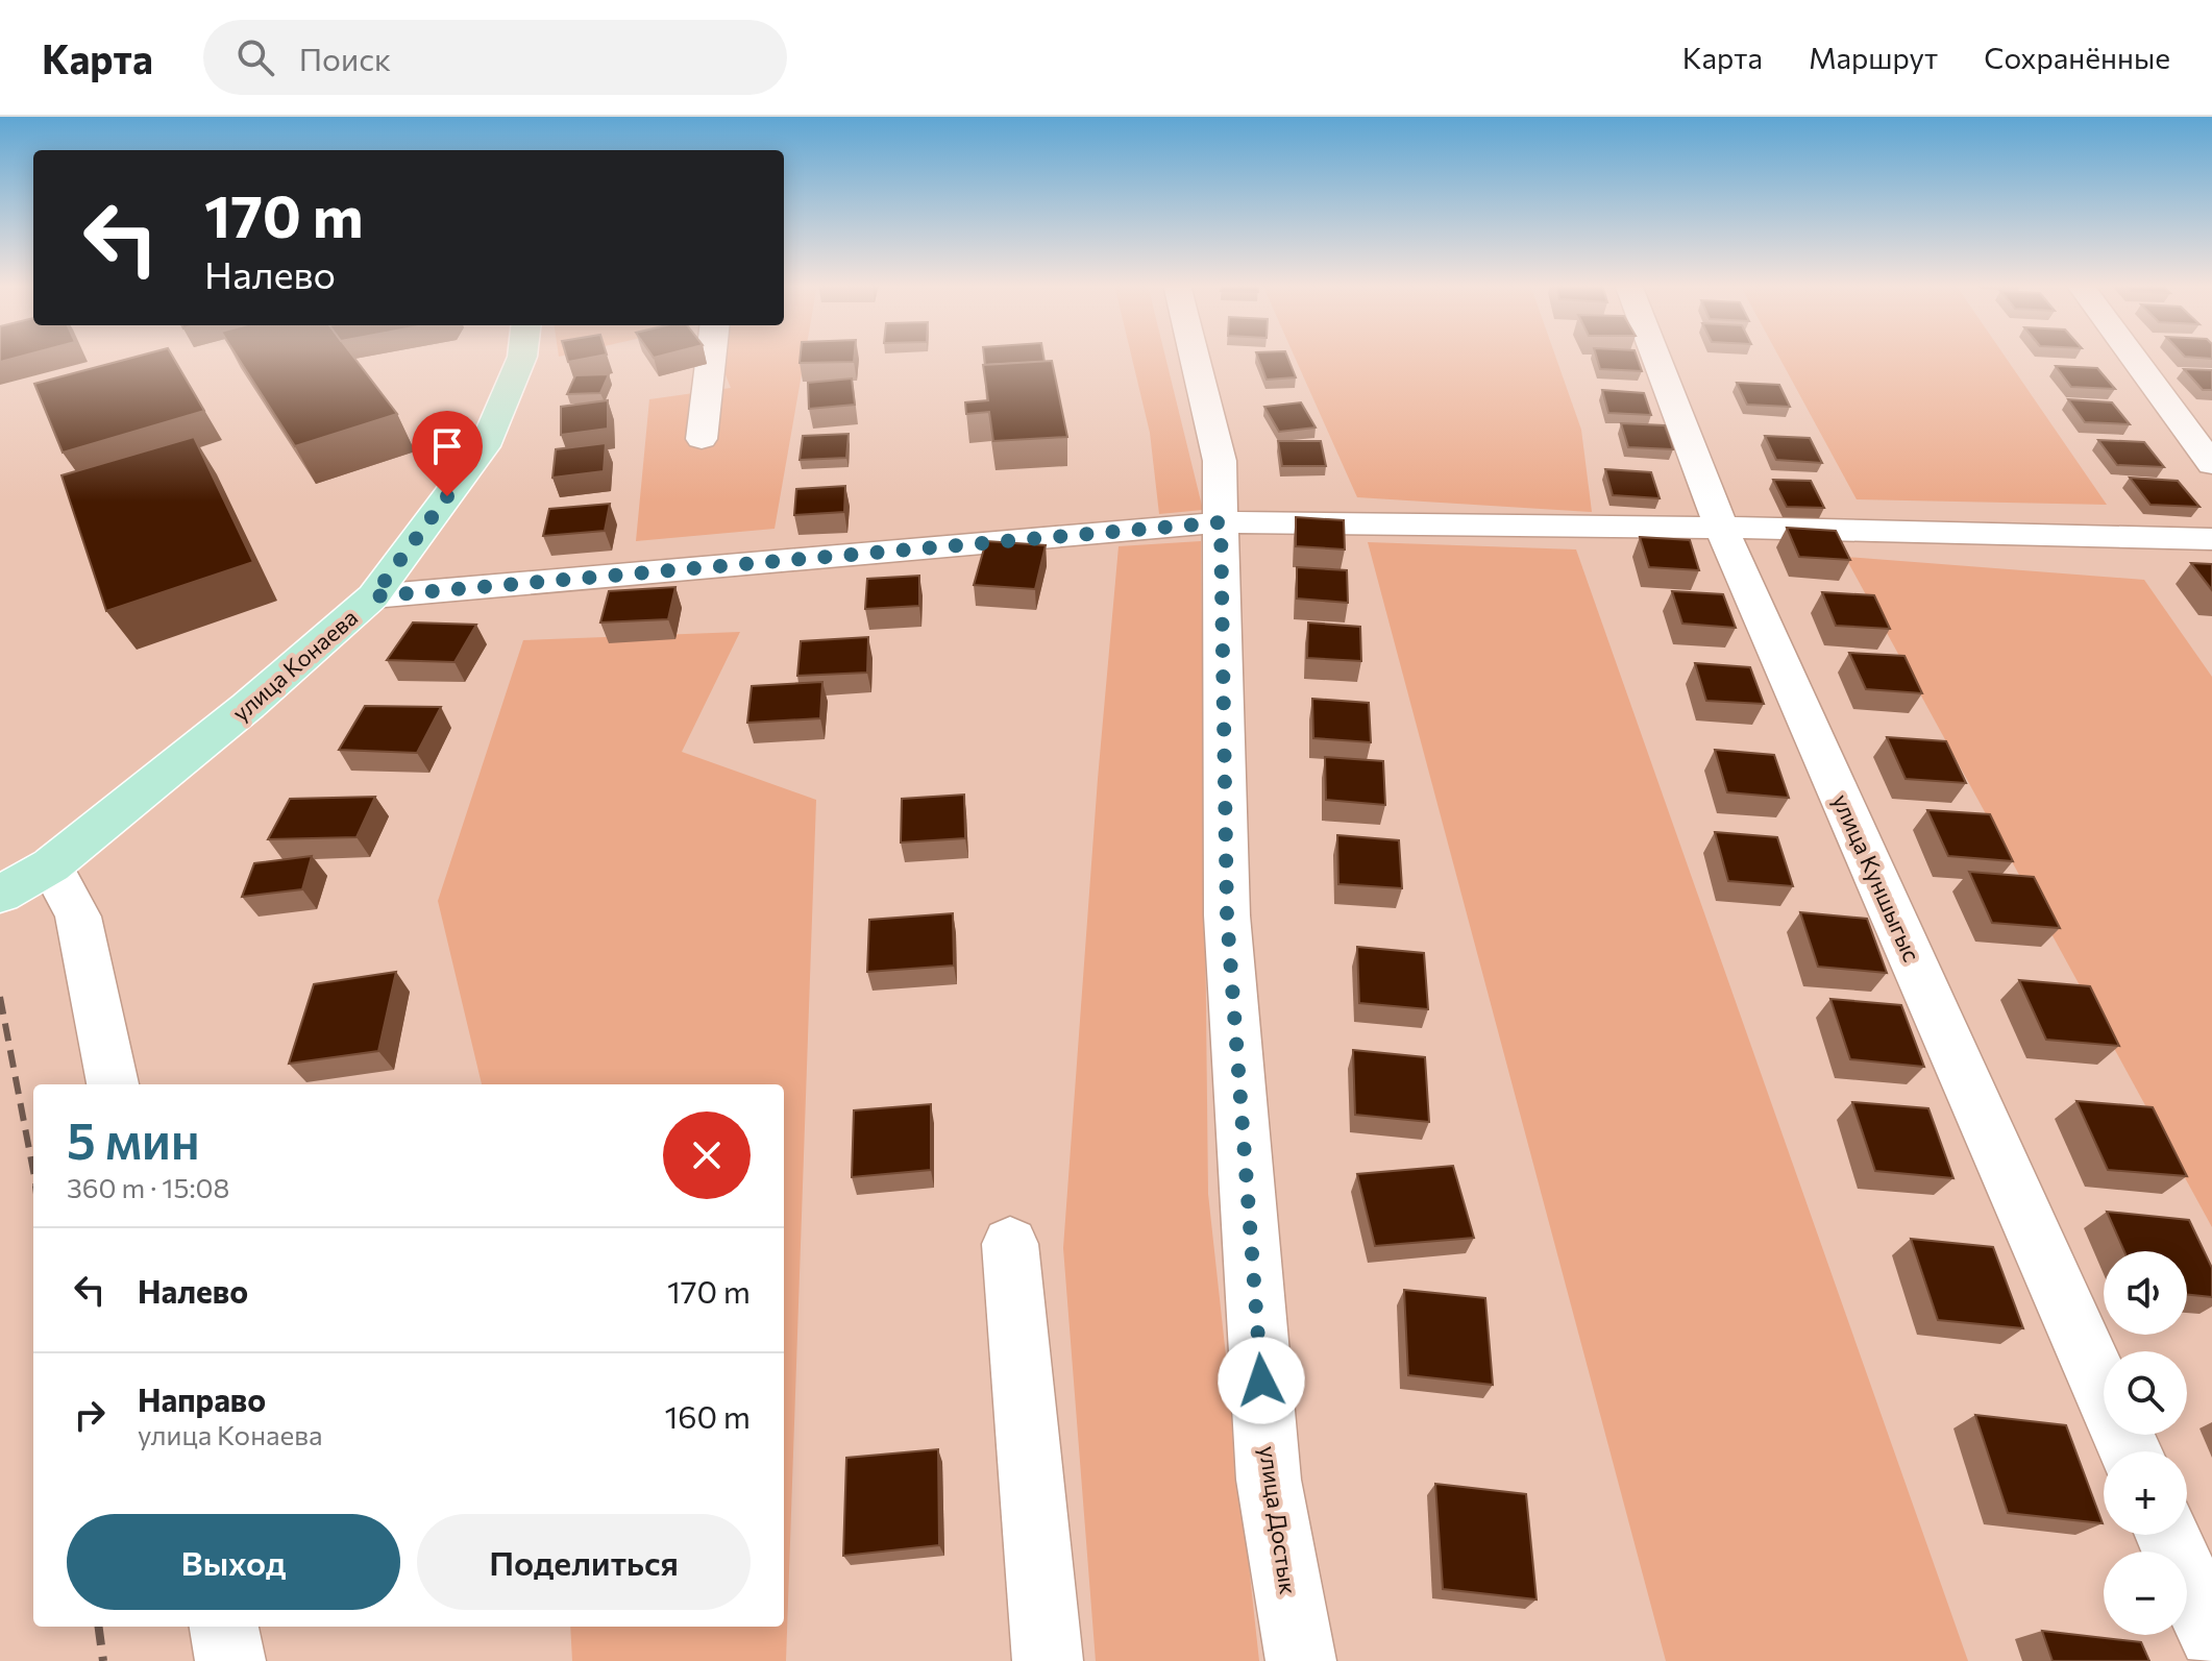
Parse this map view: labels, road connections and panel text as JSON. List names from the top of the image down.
{
  "streets": {
    "main road": ["улица Конаева"],
    "street": ["улица Куншыгыс", "улица Достык"]
  },
  "page": {
    "header": "Карта",
    "search": "Поиск",
    "nav": ["Карта", "Маршрут", "Сохранённые"],
    "turn": ["170 m", "Налево"],
    "heading": ["5 мин", "360 m · 15:08"],
    "list": [
      {
        "name": "Налево",
        "value": "170 m"
      },
      {
        "name": "Направо",
        "note": "улица Конаева",
        "value": "160 m"
      }
    ],
    "map_buttons": ["+", "−"],
    "buttons": ["Выход", "Поделиться"]
  }
}
